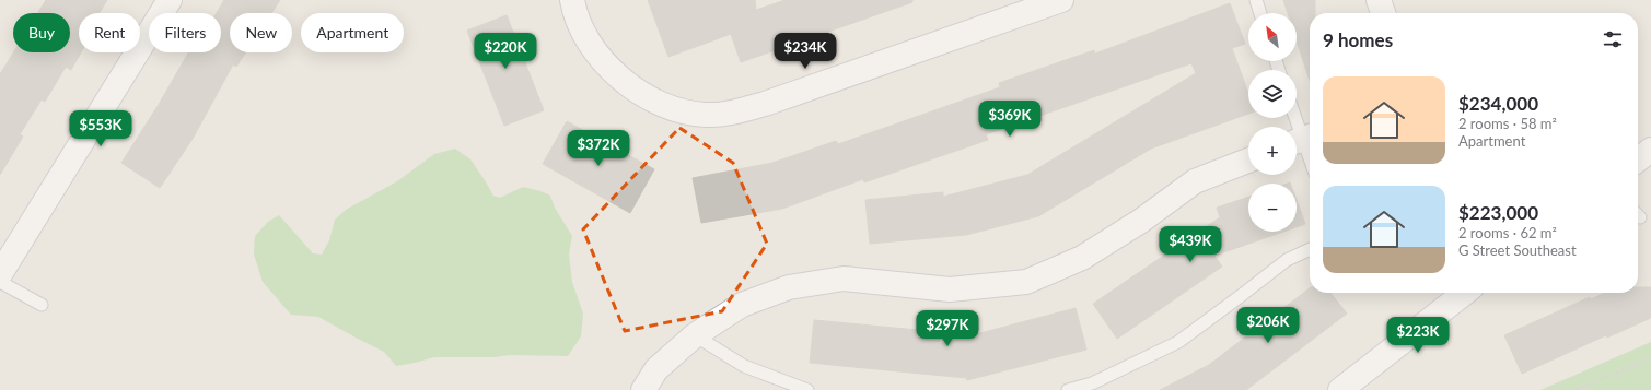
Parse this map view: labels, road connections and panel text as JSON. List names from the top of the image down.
{
  "north": "top left",
  "page": {
    "map_buttons": ["+", "−"],
    "chip": [
      "Buy",
      "Rent",
      "Filters",
      "New",
      "Apartment"
    ],
    "heading": "9 homes",
    "price": [
      "$220K",
      "$234K",
      "$369K",
      "$553K",
      "$372K",
      "$439K",
      "$206K",
      "$297K",
      "$223K"
    ],
    "list": [
      {
        "name": "$234,000",
        "note": "2 rooms · 58 m² · Apartment"
      },
      {
        "name": "$223,000",
        "note": "2 rooms · 62 m² · G Street Southeast"
      }
    ]
  }
}
